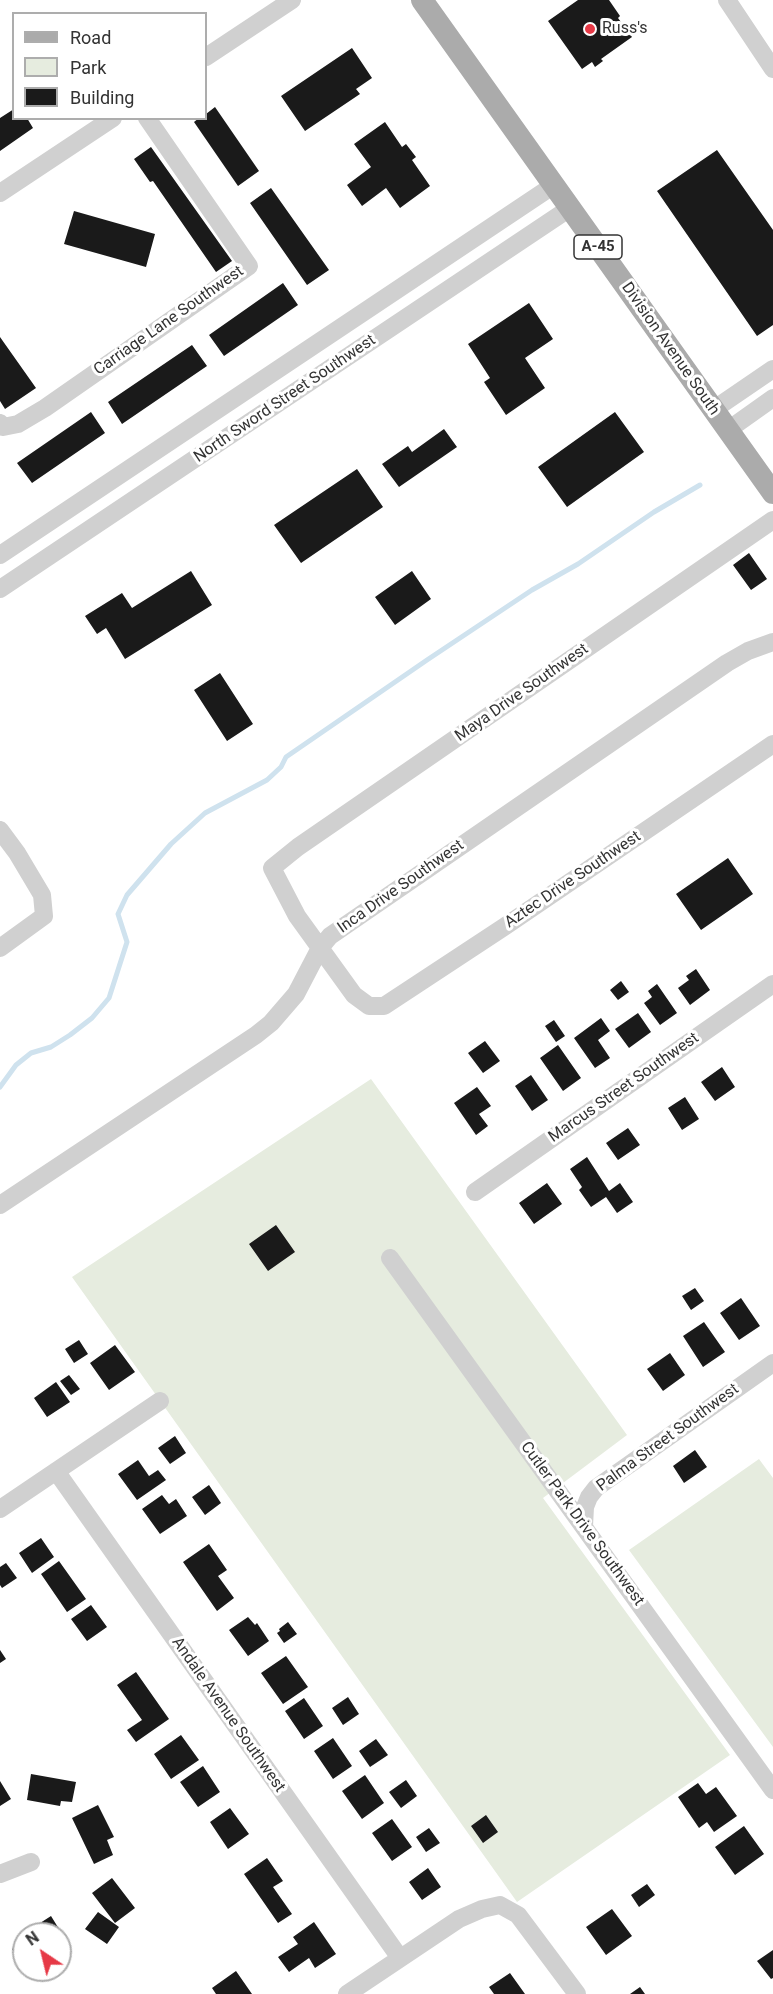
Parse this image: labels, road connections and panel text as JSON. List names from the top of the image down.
{
  "streets": {
    "main road": ["A-45", "Division Avenue South"],
    "street": [
      "Carriage Lane Southwest",
      "North Sword Street Southwest",
      "Maya Drive Southwest",
      "Aztec Drive Southwest",
      "Inca Drive Southwest",
      "Marcus Street Southwest",
      "Palma Street Southwest",
      "Cutler Park Drive Southwest",
      "Andale Avenue Southwest"
    ]
  },
  "crossings": [
    ["Division Avenue South", "North Sword Street Southwest"],
    ["Maya Drive Southwest", "Aztec Drive Southwest"],
    ["Maya Drive Southwest", "Inca Drive Southwest"],
    ["Aztec Drive Southwest", "Inca Drive Southwest"],
    ["Palma Street Southwest", "Cutler Park Drive Southwest"]
  ],
  "places": ["Russ's"],
  "legend": ["Road", "Park", "Building"],
  "north": "top left"
}
